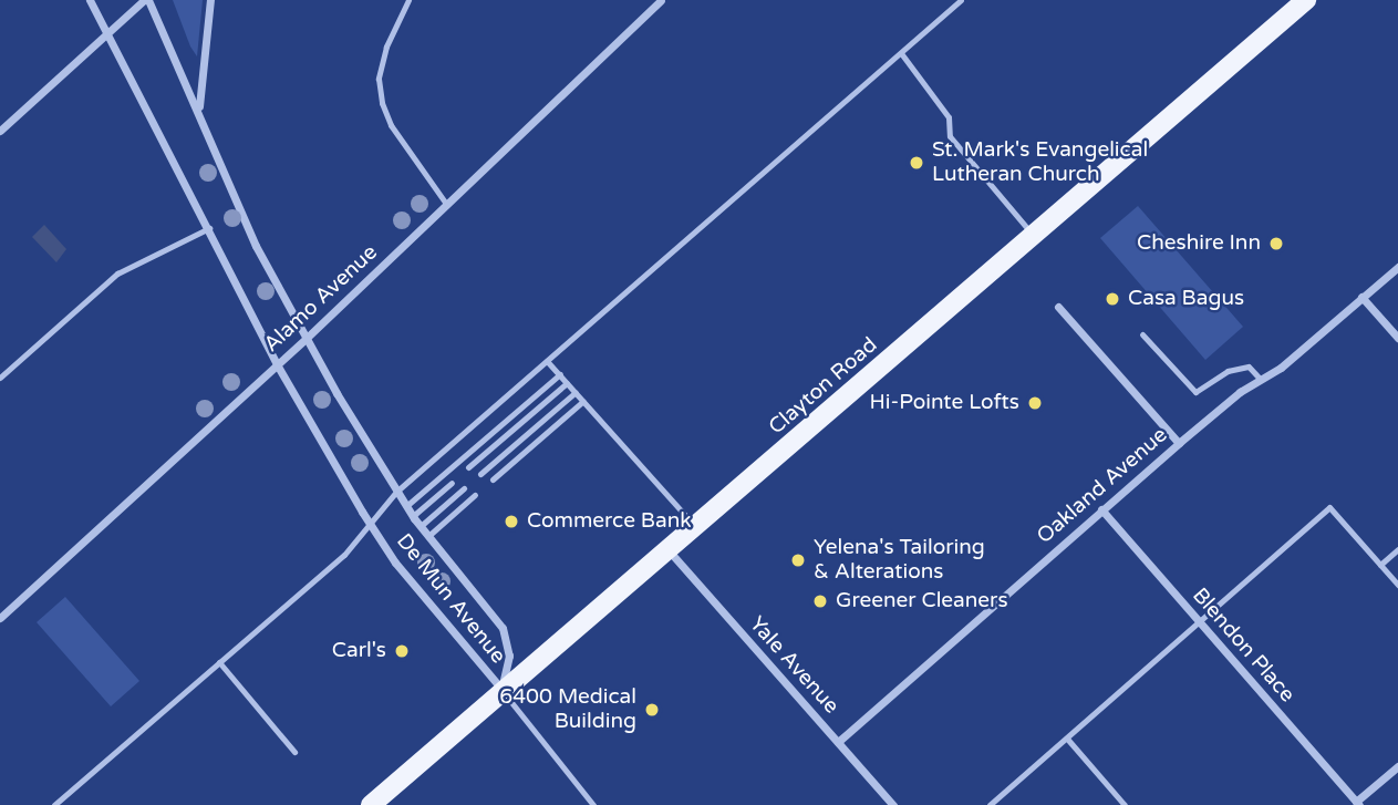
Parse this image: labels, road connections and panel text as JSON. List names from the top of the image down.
{
  "streets": {
    "main road": ["Clayton Road"],
    "street": [
      "Alamo Avenue",
      "Oakland Avenue",
      "De Mun Avenue",
      "Blendon Place",
      "Yale Avenue"
    ]
  },
  "crossings": [
    ["Alamo Avenue", "De Mun Avenue"],
    ["Clayton Road", "De Mun Avenue"],
    ["Clayton Road", "Yale Avenue"],
    ["Oakland Avenue", "Blendon Place"],
    ["Oakland Avenue", "Yale Avenue"]
  ],
  "places": [
    "St. Mark's Evangelical Lutheran Church",
    "Cheshire Inn",
    "Casa Bagus",
    "Hi-Pointe Lofts",
    "Commerce Bank",
    "Yelena's Tailoring & Alterations",
    "Greener Cleaners",
    "Carl's",
    "6400 Medical Building"
  ]
}
